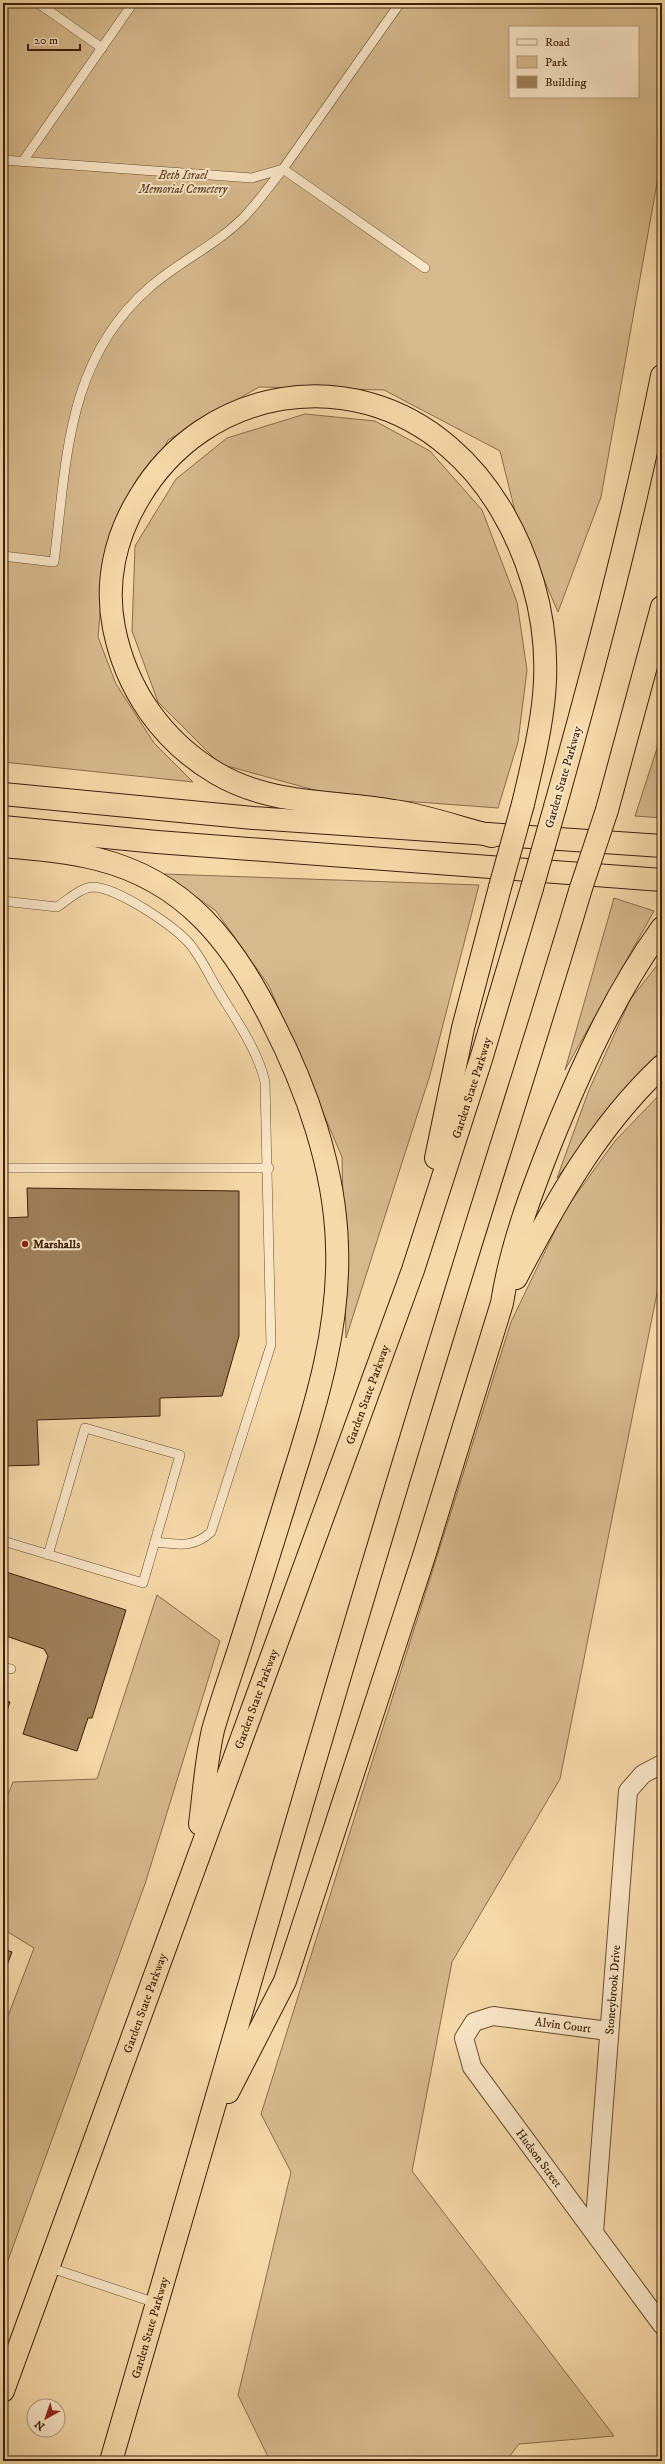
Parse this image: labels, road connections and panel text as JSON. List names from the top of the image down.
{
  "streets": {
    "highway": ["Garden State Parkway"],
    "street": ["Stoneybrook Drive", "Alvin Court", "Hudson Street"]
  },
  "crossings": [
    ["Stoneybrook Drive", "Alvin Court"],
    ["Stoneybrook Drive", "Hudson Street"],
    ["Alvin Court", "Hudson Street"]
  ],
  "parks": ["Beth Israel Memorial Cemetery"],
  "places": ["Marshalls"],
  "legend": ["Road", "Park", "Building"],
  "scale_bar": "20 m",
  "north": "bottom left"
}
